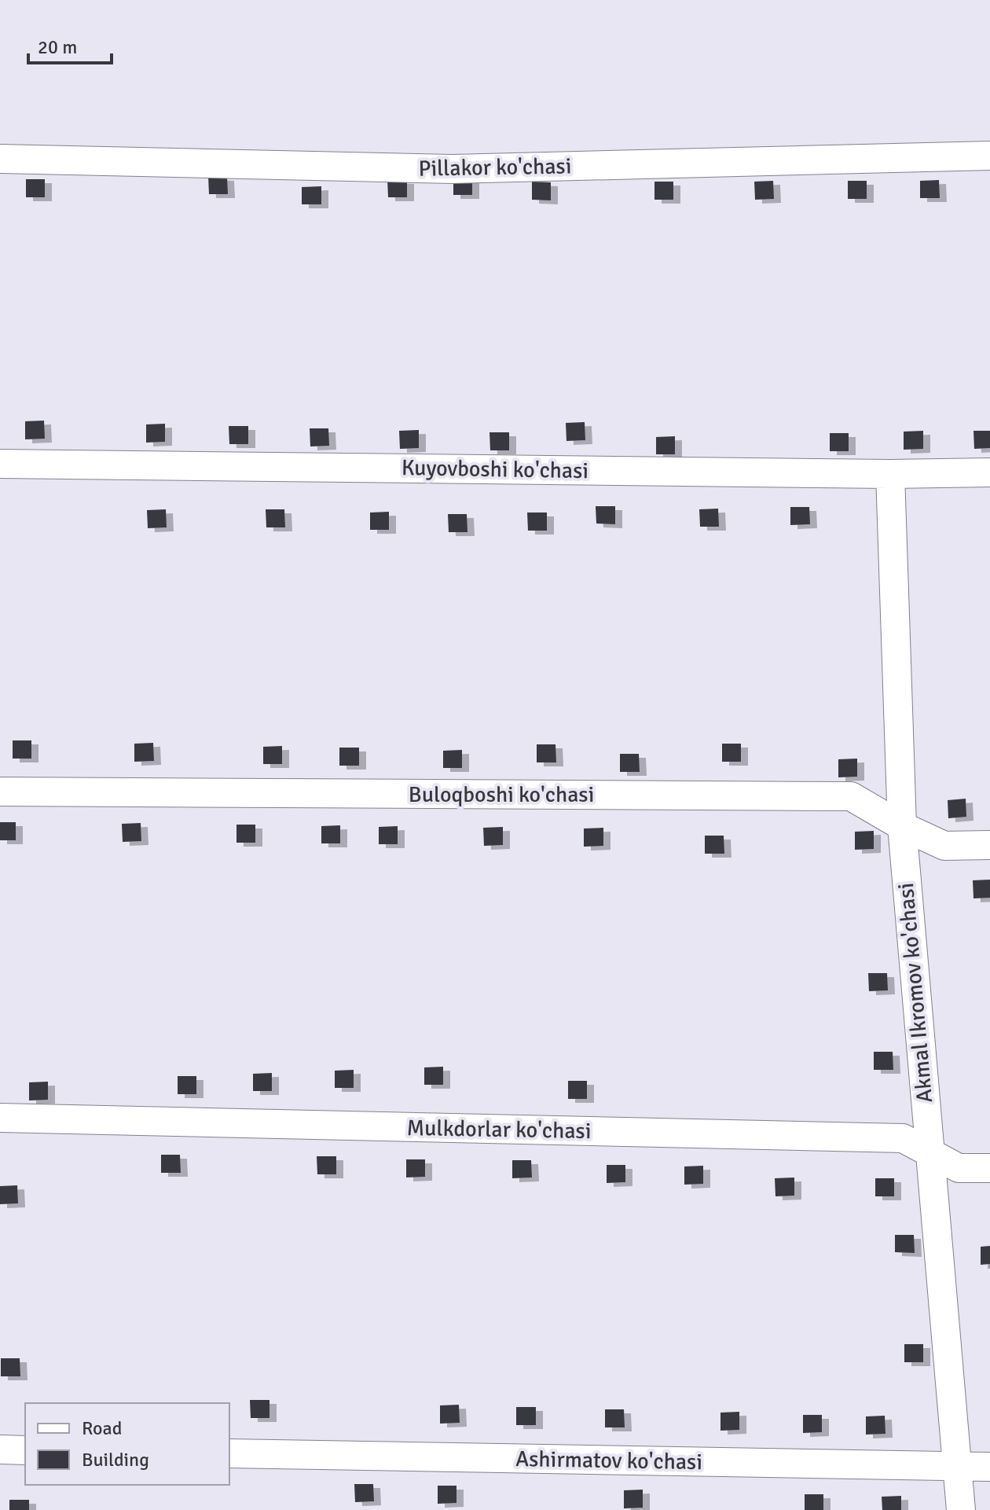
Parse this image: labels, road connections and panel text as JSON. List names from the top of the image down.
{
  "streets": {
    "street": [
      "Pillakor ko'chasi",
      "Kuyovboshi ko'chasi",
      "Buloqboshi ko'chasi",
      "Akmal Ikromov ko'chasi",
      "Mulkdorlar ko'chasi",
      "Ashirmatov ko'chasi"
    ]
  },
  "crossings": [
    ["Kuyovboshi ko'chasi", "Akmal Ikromov ko'chasi"],
    ["Buloqboshi ko'chasi", "Akmal Ikromov ko'chasi"],
    ["Akmal Ikromov ko'chasi", "Mulkdorlar ko'chasi"],
    ["Akmal Ikromov ko'chasi", "Ashirmatov ko'chasi"]
  ],
  "legend": ["Road", "Building"],
  "scale_bar": "20 m"
}
